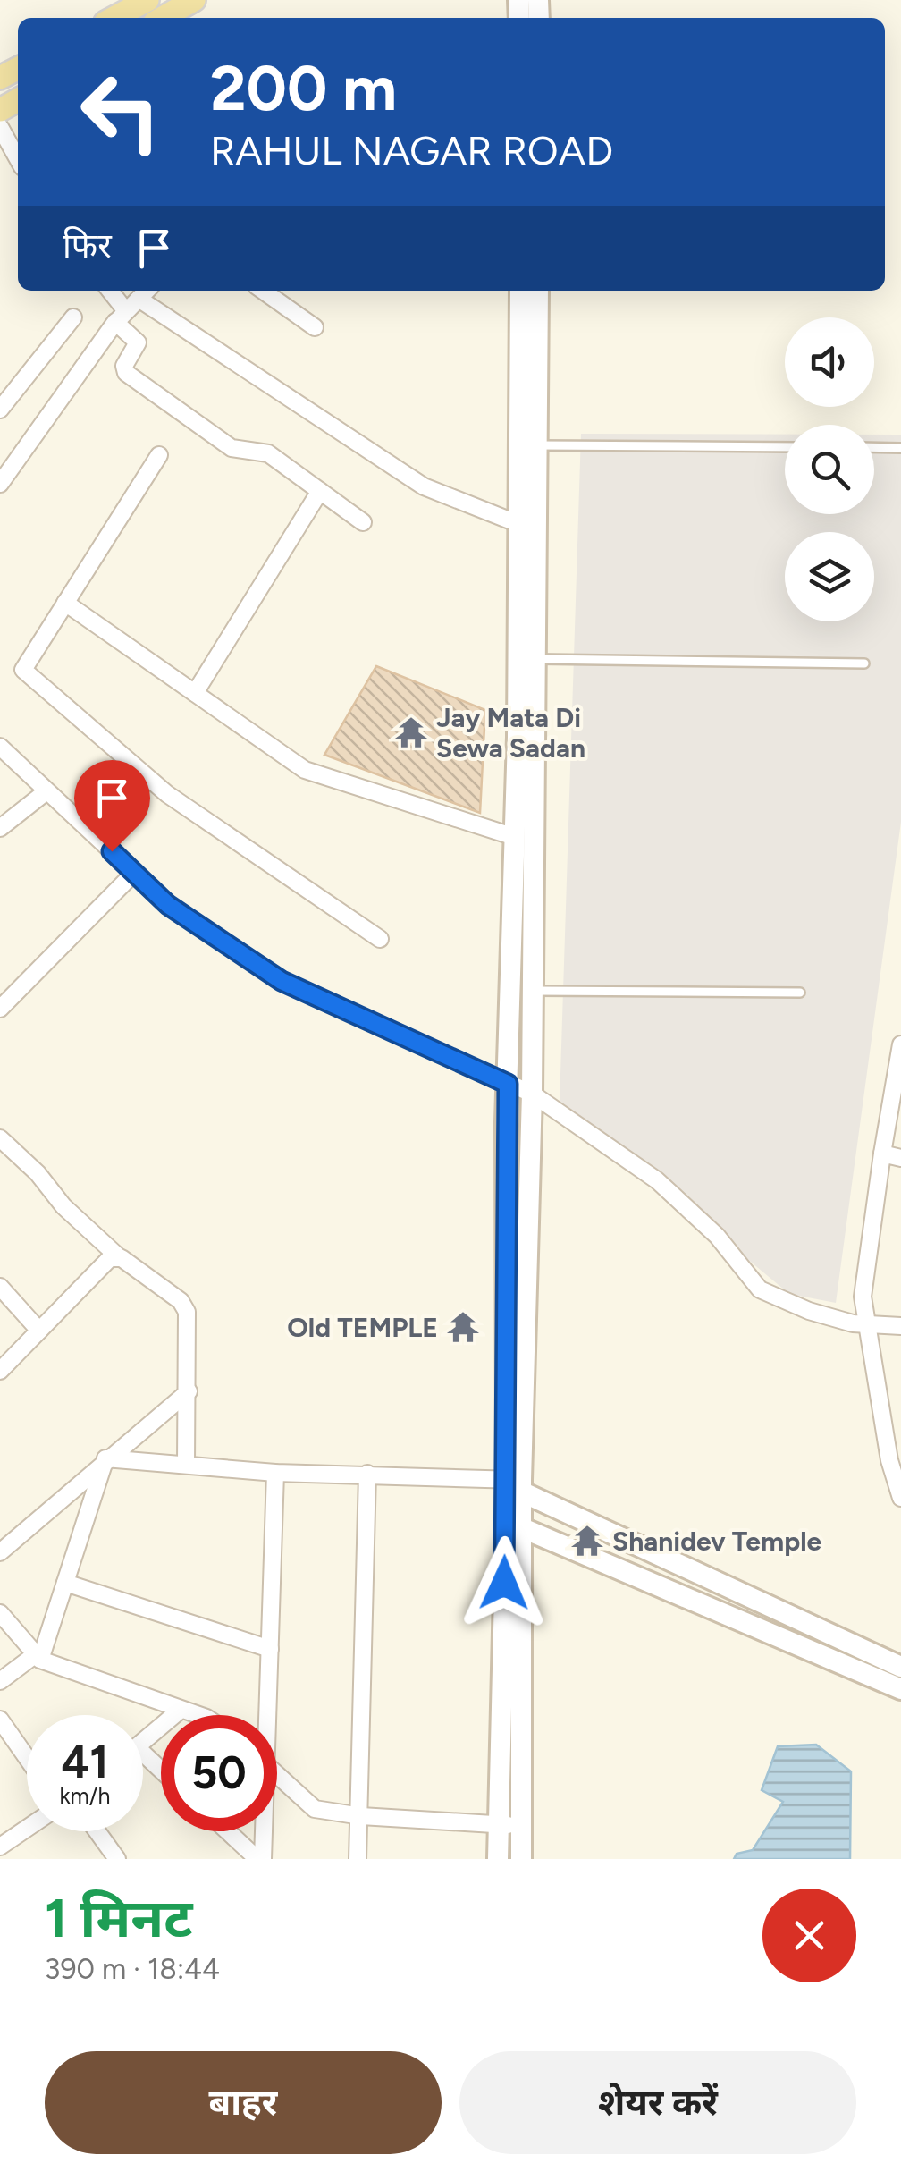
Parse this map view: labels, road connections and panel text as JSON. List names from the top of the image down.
{
  "places": {
    "temple": ["Jay Mata Di Sewa Sadan", "Old TEMPLE", "Shanidev Temple"]
  },
  "page": {
    "turn": ["200 m", "RAHUL NAGAR ROAD"],
    "then": "फिर",
    "speed": "41 km/h",
    "limit": "50",
    "heading": ["1 मिनट", "390 m · 18:44"],
    "buttons": ["बाहर", "शेयर करें"]
  }
}
